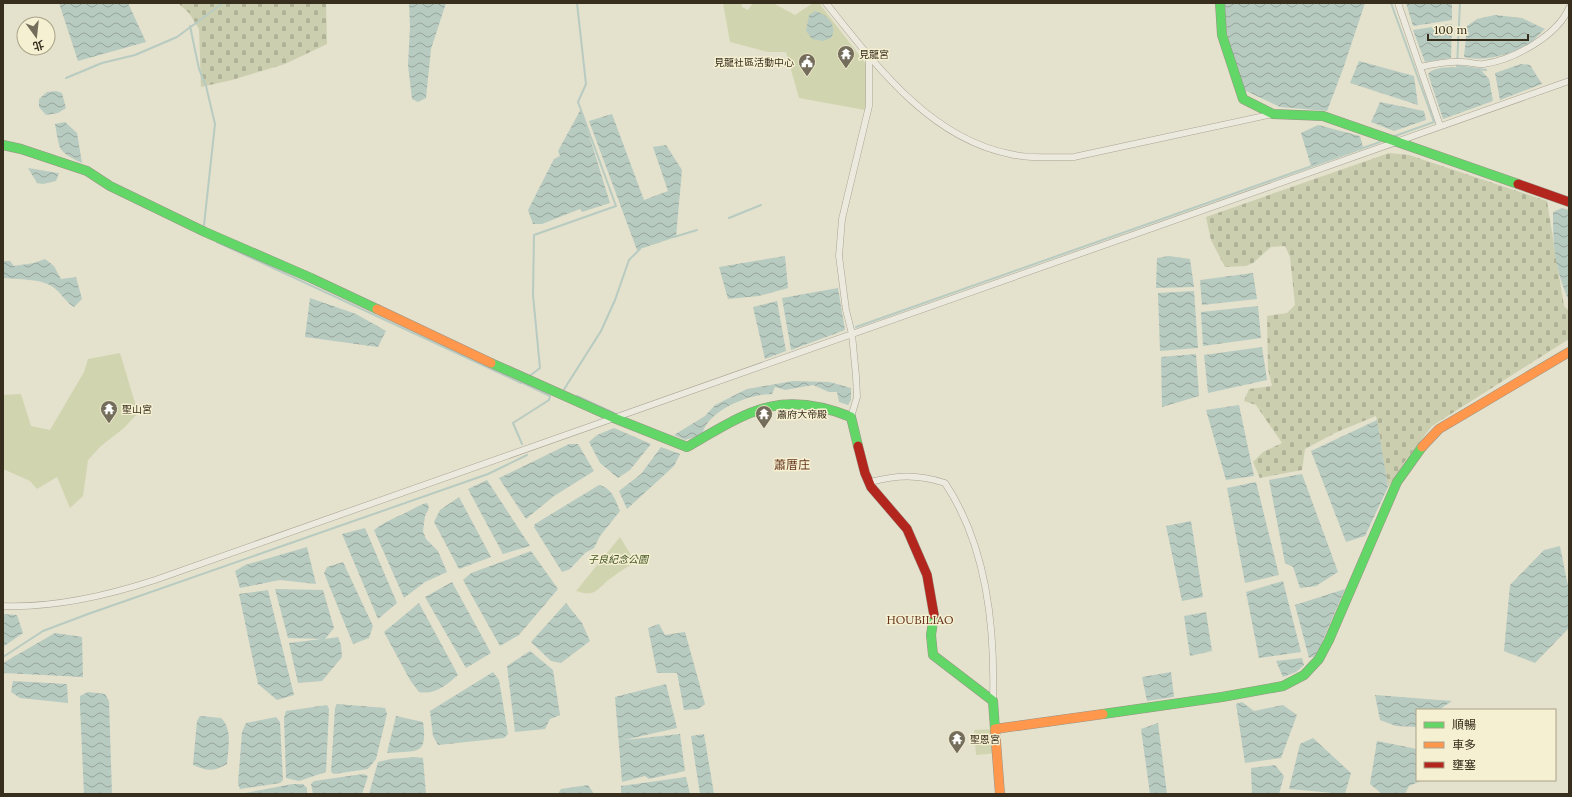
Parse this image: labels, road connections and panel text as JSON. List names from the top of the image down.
{
  "districts": ["蕭厝庄", "HOUBILIAO"],
  "parks": ["子良紀念公園"],
  "places": {
    "temple": [
      "見龍宮",
      "聖山宮",
      "蕭府大帝殿",
      "聖恩宮"
    ],
    "public building": ["見龍社區活動中心"]
  },
  "legend": ["順暢", "車多", "壅塞"],
  "scale_bar": "100 m",
  "north": "bottom"
}
